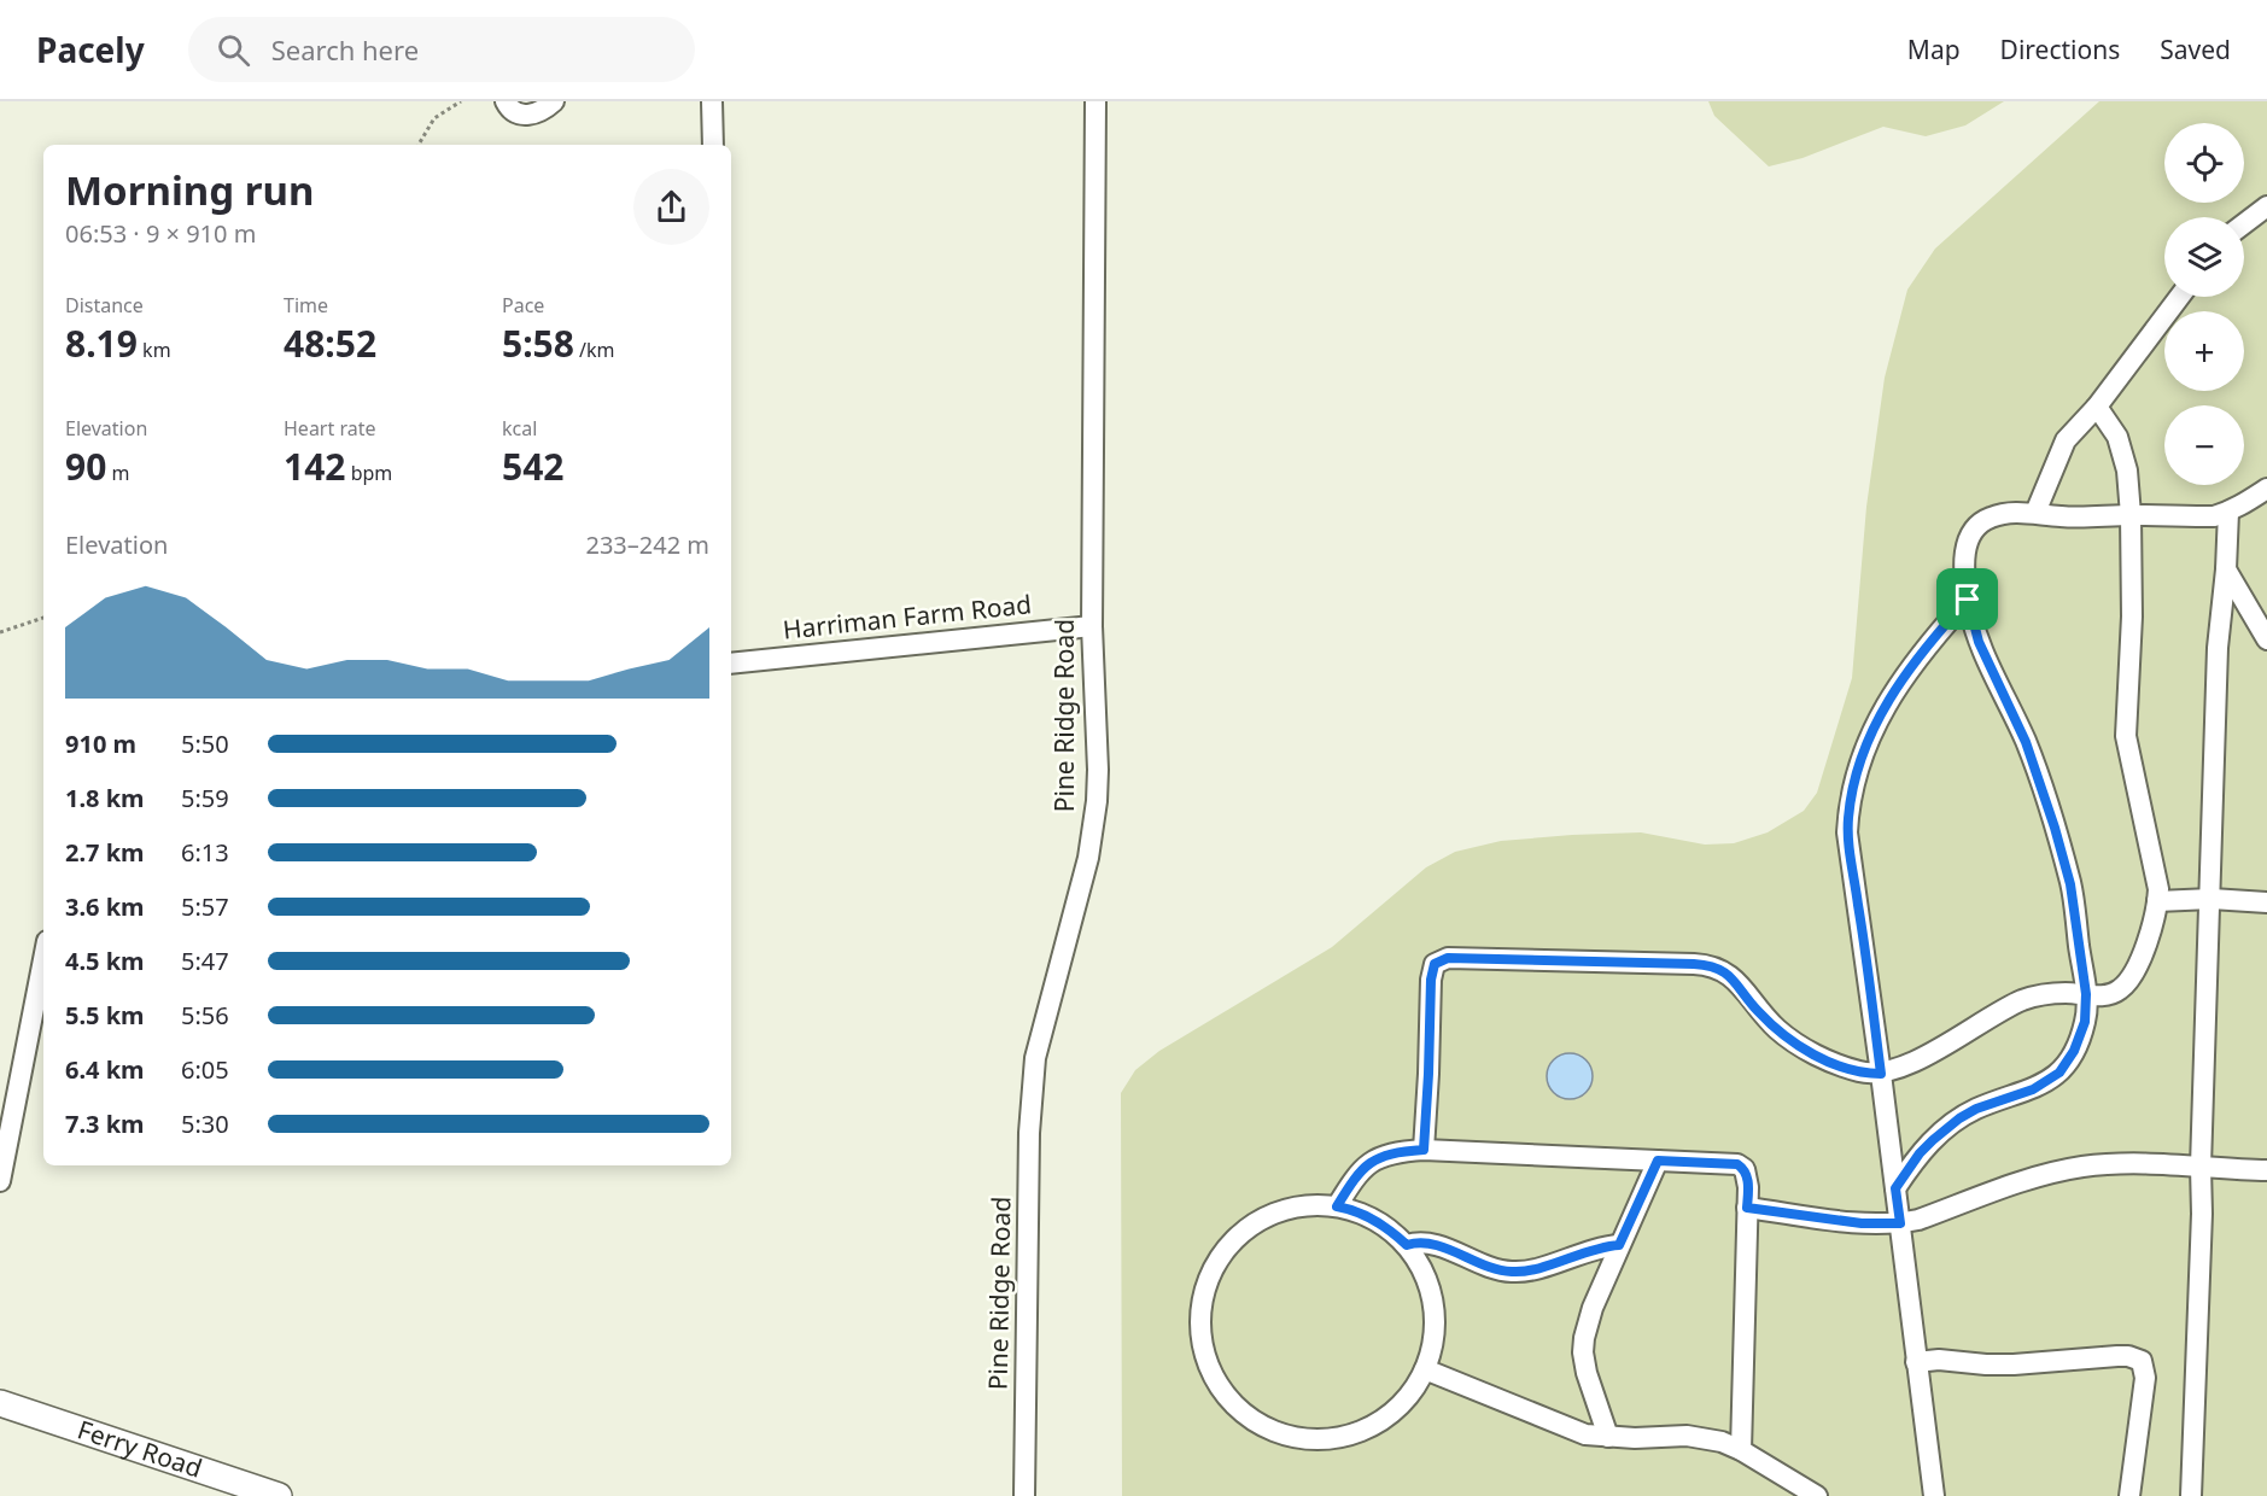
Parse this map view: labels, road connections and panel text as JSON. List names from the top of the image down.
{
  "streets": {
    "main road": ["Ferry Road"],
    "street": ["Harriman Farm Road", "Pine Ridge Road"]
  },
  "crossings": [
    ["Harriman Farm Road", "Pine Ridge Road"]
  ],
  "page": {
    "header": "Pacely",
    "search": "Search here",
    "nav": ["Map", "Directions", "Saved"],
    "map_buttons": ["+", "−"],
    "heading": ["Morning run", "06:53 · 9 × 910 m"],
    "stats": [
      ["Distance", "8.19 km"],
      ["Time", "48:52"],
      ["Pace", "5:58 /km"],
      ["Elevation", "90 m"],
      ["Heart rate", "142 bpm"],
      ["kcal", "542"]
    ],
    "chart": ["Elevation", "233–242 m"],
    "list": [
      {
        "name": "910 m",
        "note": "5:50"
      },
      {
        "name": "1.8 km",
        "note": "5:59"
      },
      {
        "name": "2.7 km",
        "note": "6:13"
      },
      {
        "name": "3.6 km",
        "note": "5:57"
      },
      {
        "name": "4.5 km",
        "note": "5:47"
      },
      {
        "name": "5.5 km",
        "note": "5:56"
      },
      {
        "name": "6.4 km",
        "note": "6:05"
      },
      {
        "name": "7.3 km",
        "note": "5:30"
      }
    ]
  }
}
